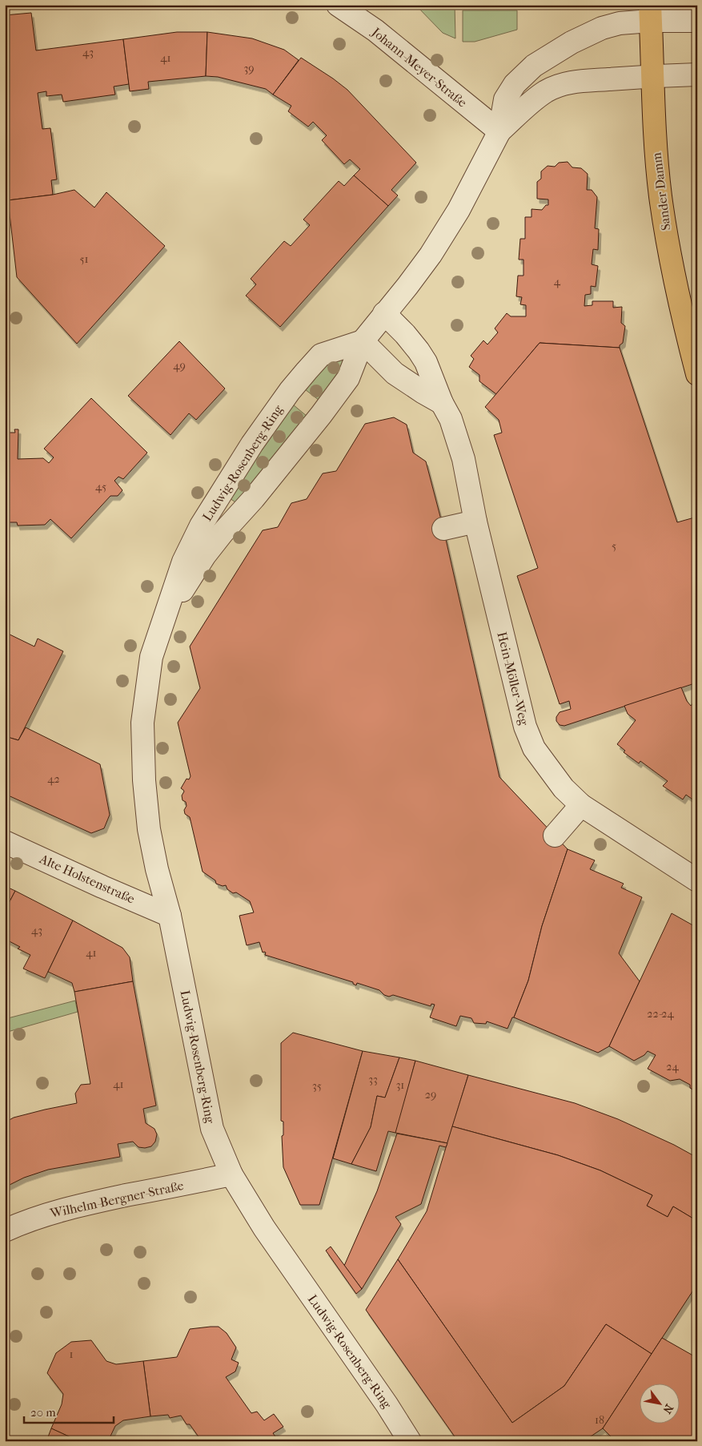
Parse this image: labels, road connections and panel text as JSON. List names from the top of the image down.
{
  "streets": {
    "main road": ["Sander Damm"],
    "street": [
      "Johann-Meyer-Straße",
      "Ludwig-Rosenberg-Ring",
      "Hein-Möller-Weg",
      "Alte Holstenstraße",
      "Wilhelm-Bergner-Straße"
    ]
  },
  "crossings": [
    ["Johann-Meyer-Straße", "Ludwig-Rosenberg-Ring"],
    ["Sander Damm", "Ludwig-Rosenberg-Ring"],
    ["Ludwig-Rosenberg-Ring", "Hein-Möller-Weg"],
    ["Ludwig-Rosenberg-Ring", "Alte Holstenstraße"],
    ["Ludwig-Rosenberg-Ring", "Wilhelm-Bergner-Straße"]
  ],
  "house_numbers": [
    "43",
    "41",
    "39",
    "51",
    "4",
    "49",
    "45",
    "5",
    "42",
    "43",
    "41",
    "22-24",
    "24",
    "33",
    "41",
    "31",
    "35",
    "29",
    "1",
    "18"
  ],
  "scale_bar": "20 m",
  "north": "bottom right"
}
